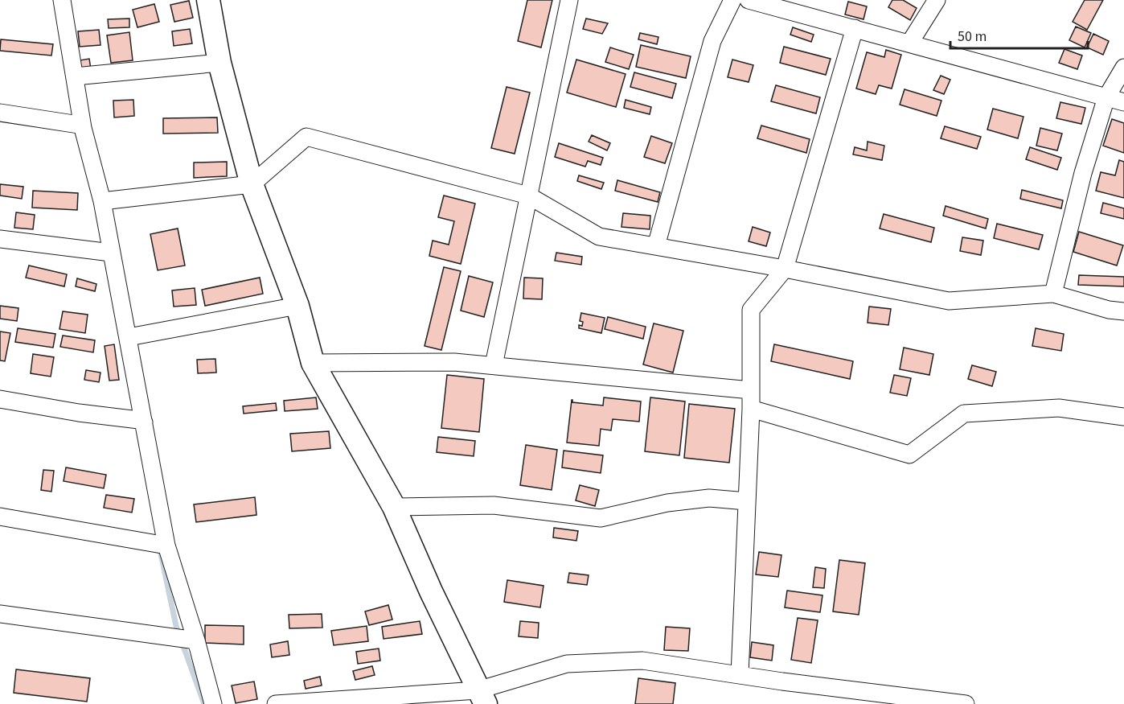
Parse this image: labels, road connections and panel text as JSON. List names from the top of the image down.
{
  "scale_bar": "50 m"
}
